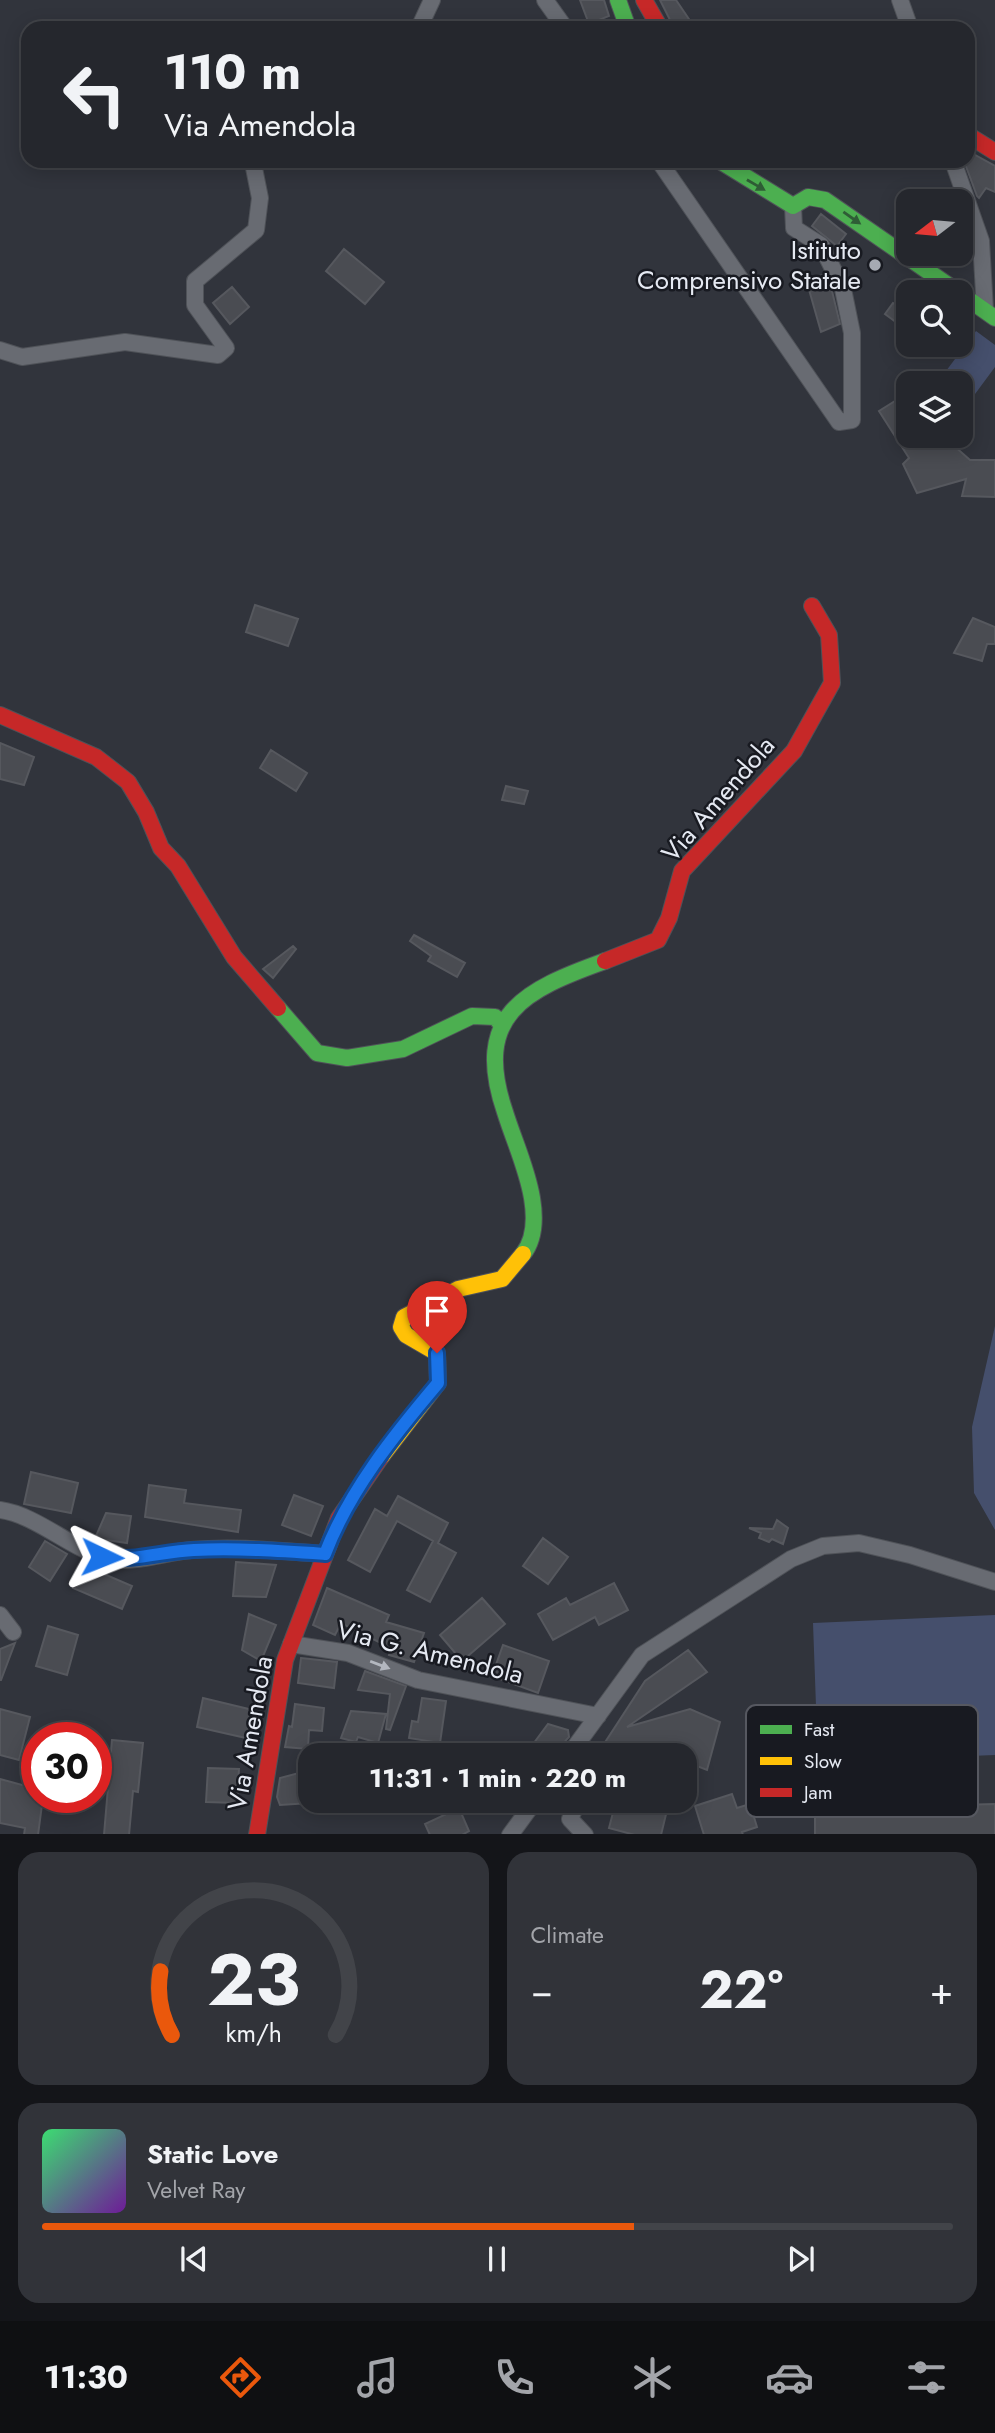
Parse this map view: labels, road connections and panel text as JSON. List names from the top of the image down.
{
  "streets": {
    "street": ["Via Amendola", "Via G. Amendola"]
  },
  "crossings": [
    ["Via Amendola", "Via G. Amendola"]
  ],
  "one_way": ["Via G. Amendola"],
  "places": ["Istituto Comprensivo Statale"],
  "legend": ["Fast", "Slow", "Jam"],
  "north": "left",
  "page": {
    "turn": ["110 m", "Via Amendola"],
    "limit": "30",
    "trip": "11:31 · 1 min · 220 m",
    "tile": "Climate",
    "heat": ["−", "22°", "+"],
    "song": ["Static Love", "Velvet Ray"],
    "tabs": "11:30",
    "gauge": ["23", "km/h"]
  }
}
